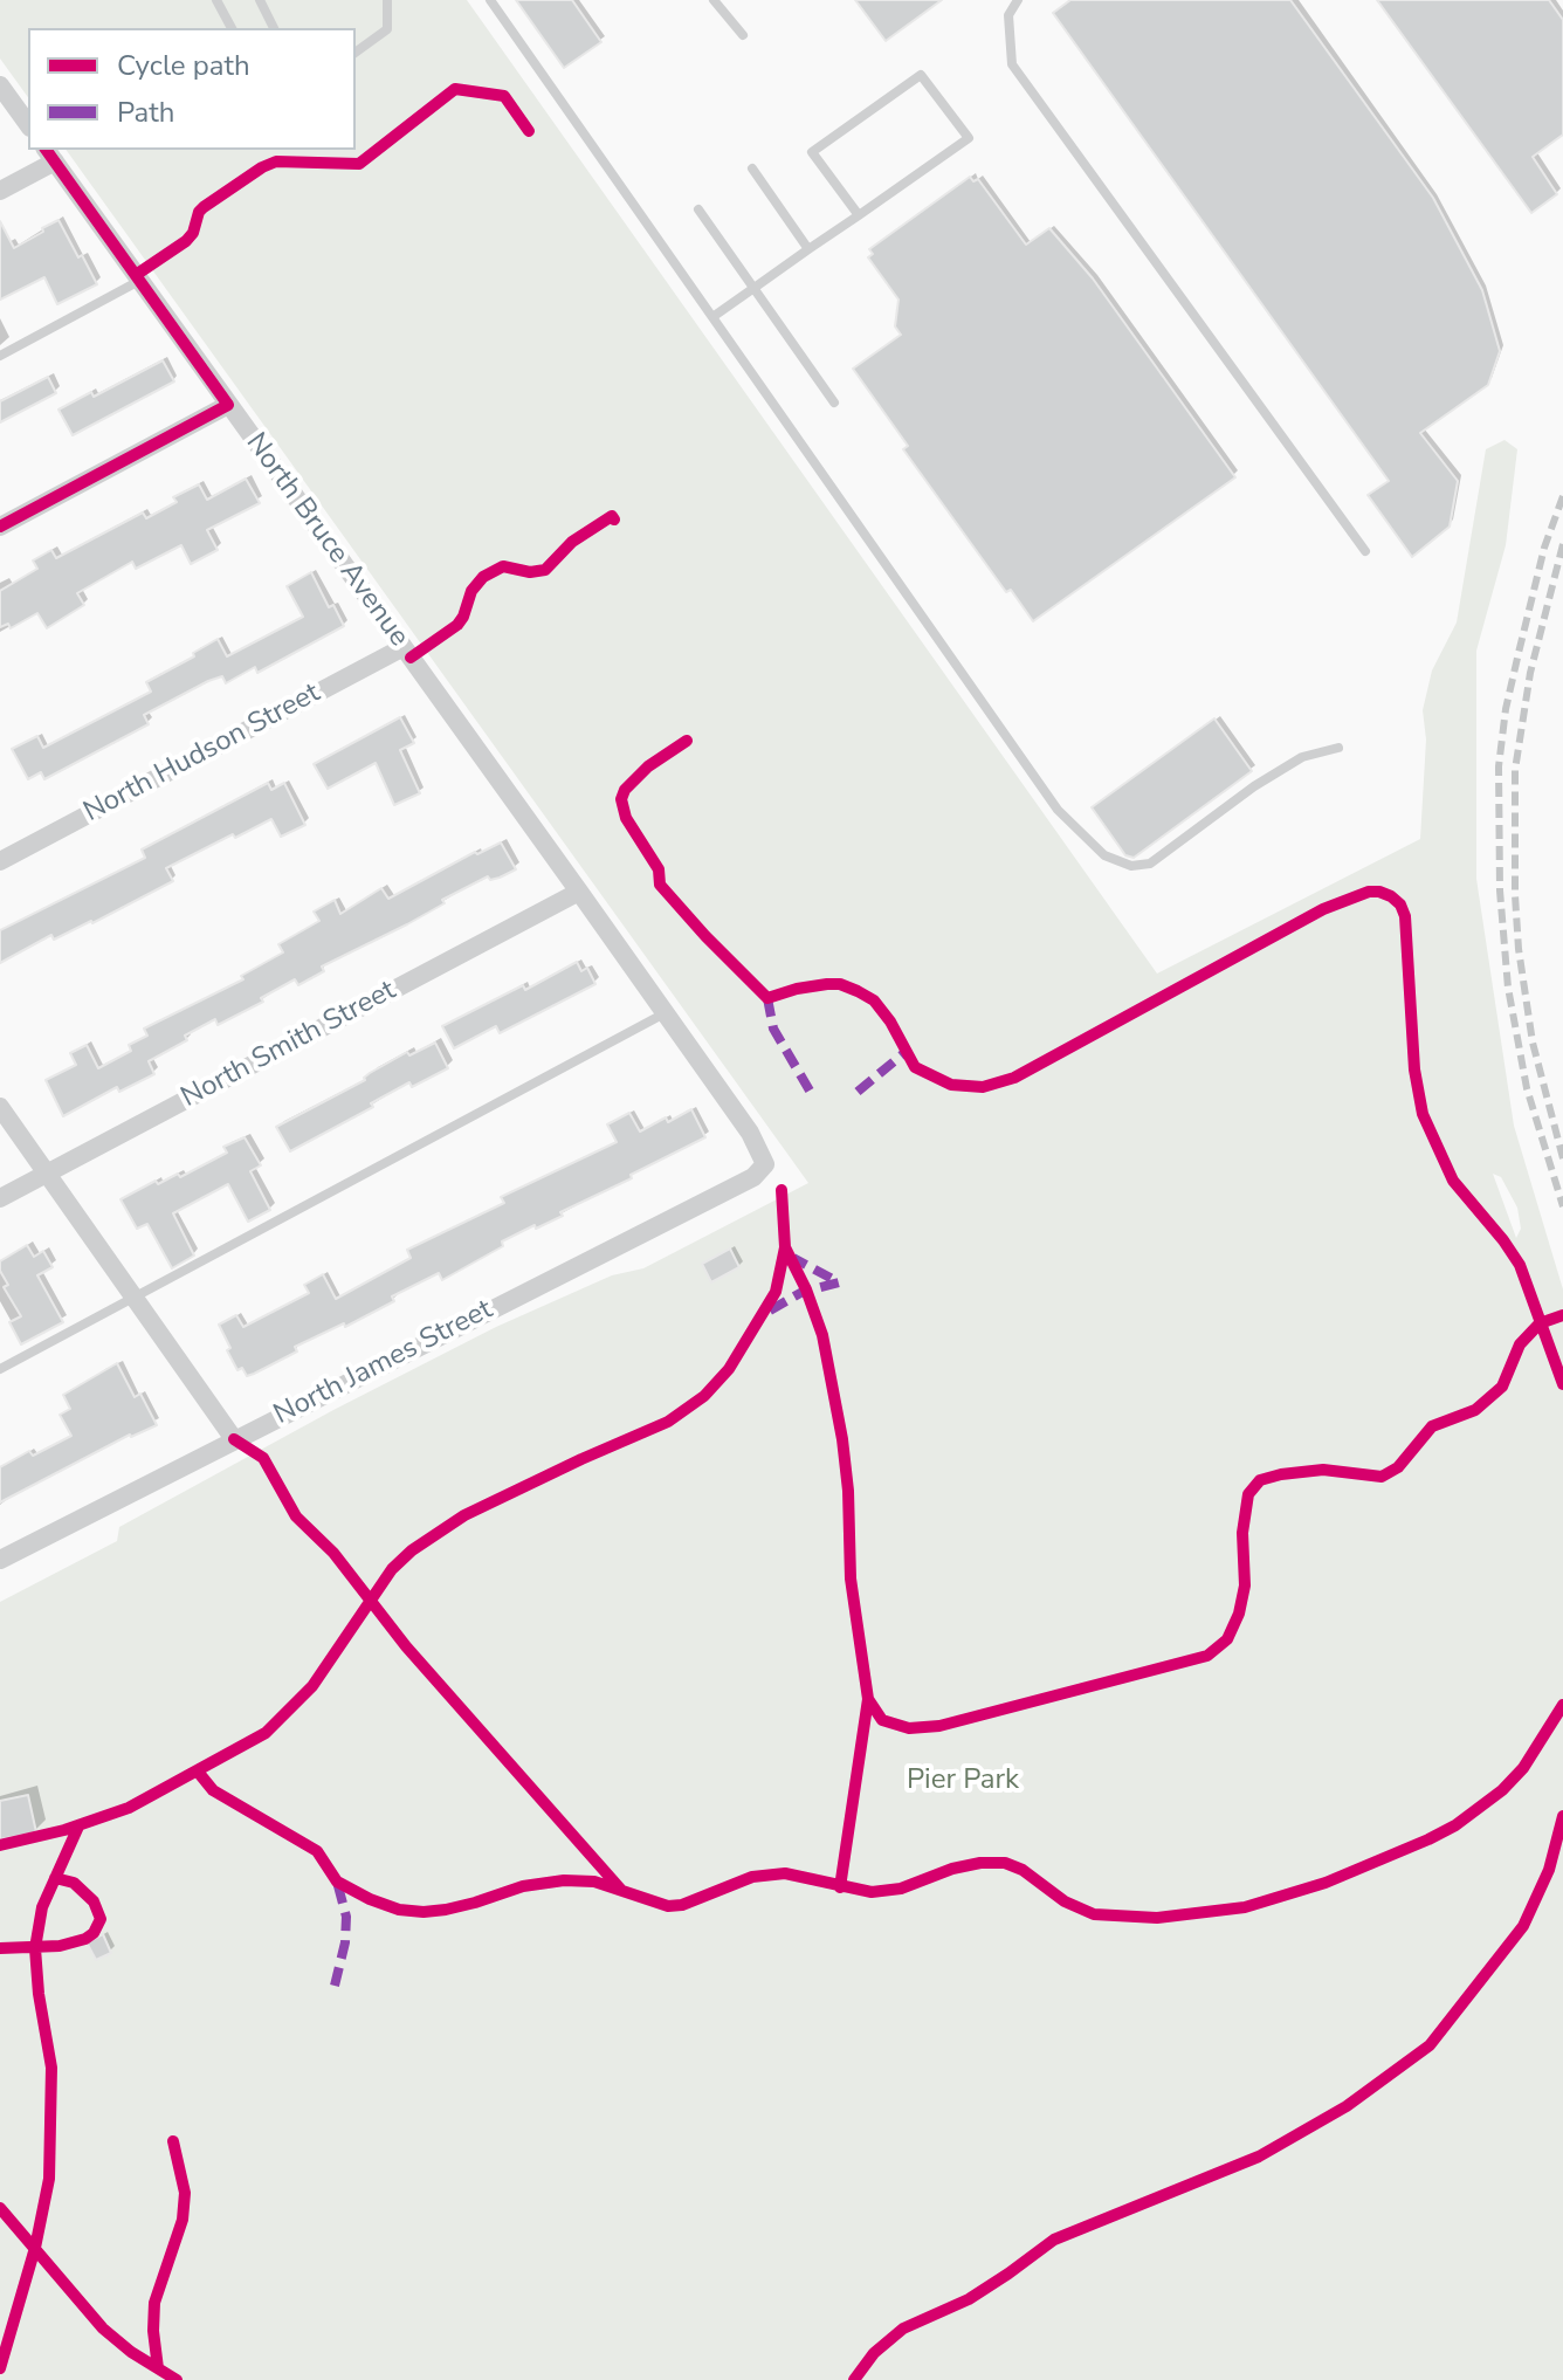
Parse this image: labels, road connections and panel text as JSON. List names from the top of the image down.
{
  "streets": {
    "street": [
      "North Bruce Avenue",
      "North Hudson Street",
      "North Smith Street",
      "North James Street"
    ]
  },
  "crossings": [
    ["North Bruce Avenue", "North Hudson Street"],
    ["North Bruce Avenue", "North Smith Street"],
    ["North Bruce Avenue", "North James Street"]
  ],
  "parks": ["Pier Park"],
  "legend": ["Cycle path", "Path"]
}
